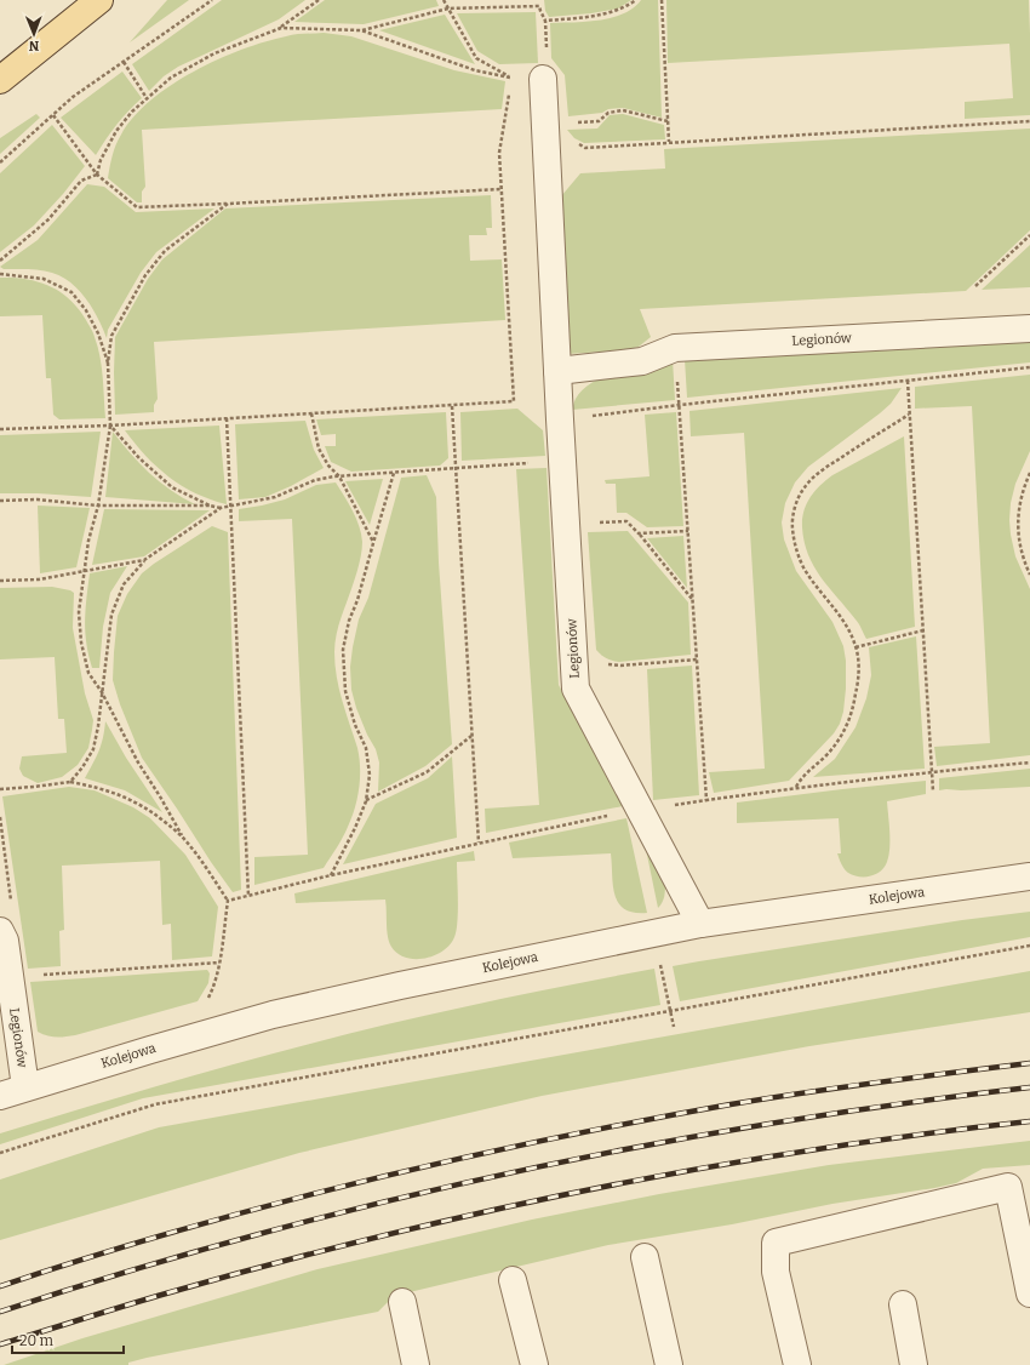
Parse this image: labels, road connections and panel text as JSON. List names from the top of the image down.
{
  "streets": {
    "street": ["Legionów", "Kolejowa"]
  },
  "crossings": [
    ["Legionów", "Kolejowa"]
  ],
  "scale_bar": "20 m",
  "north": "bottom"
}
